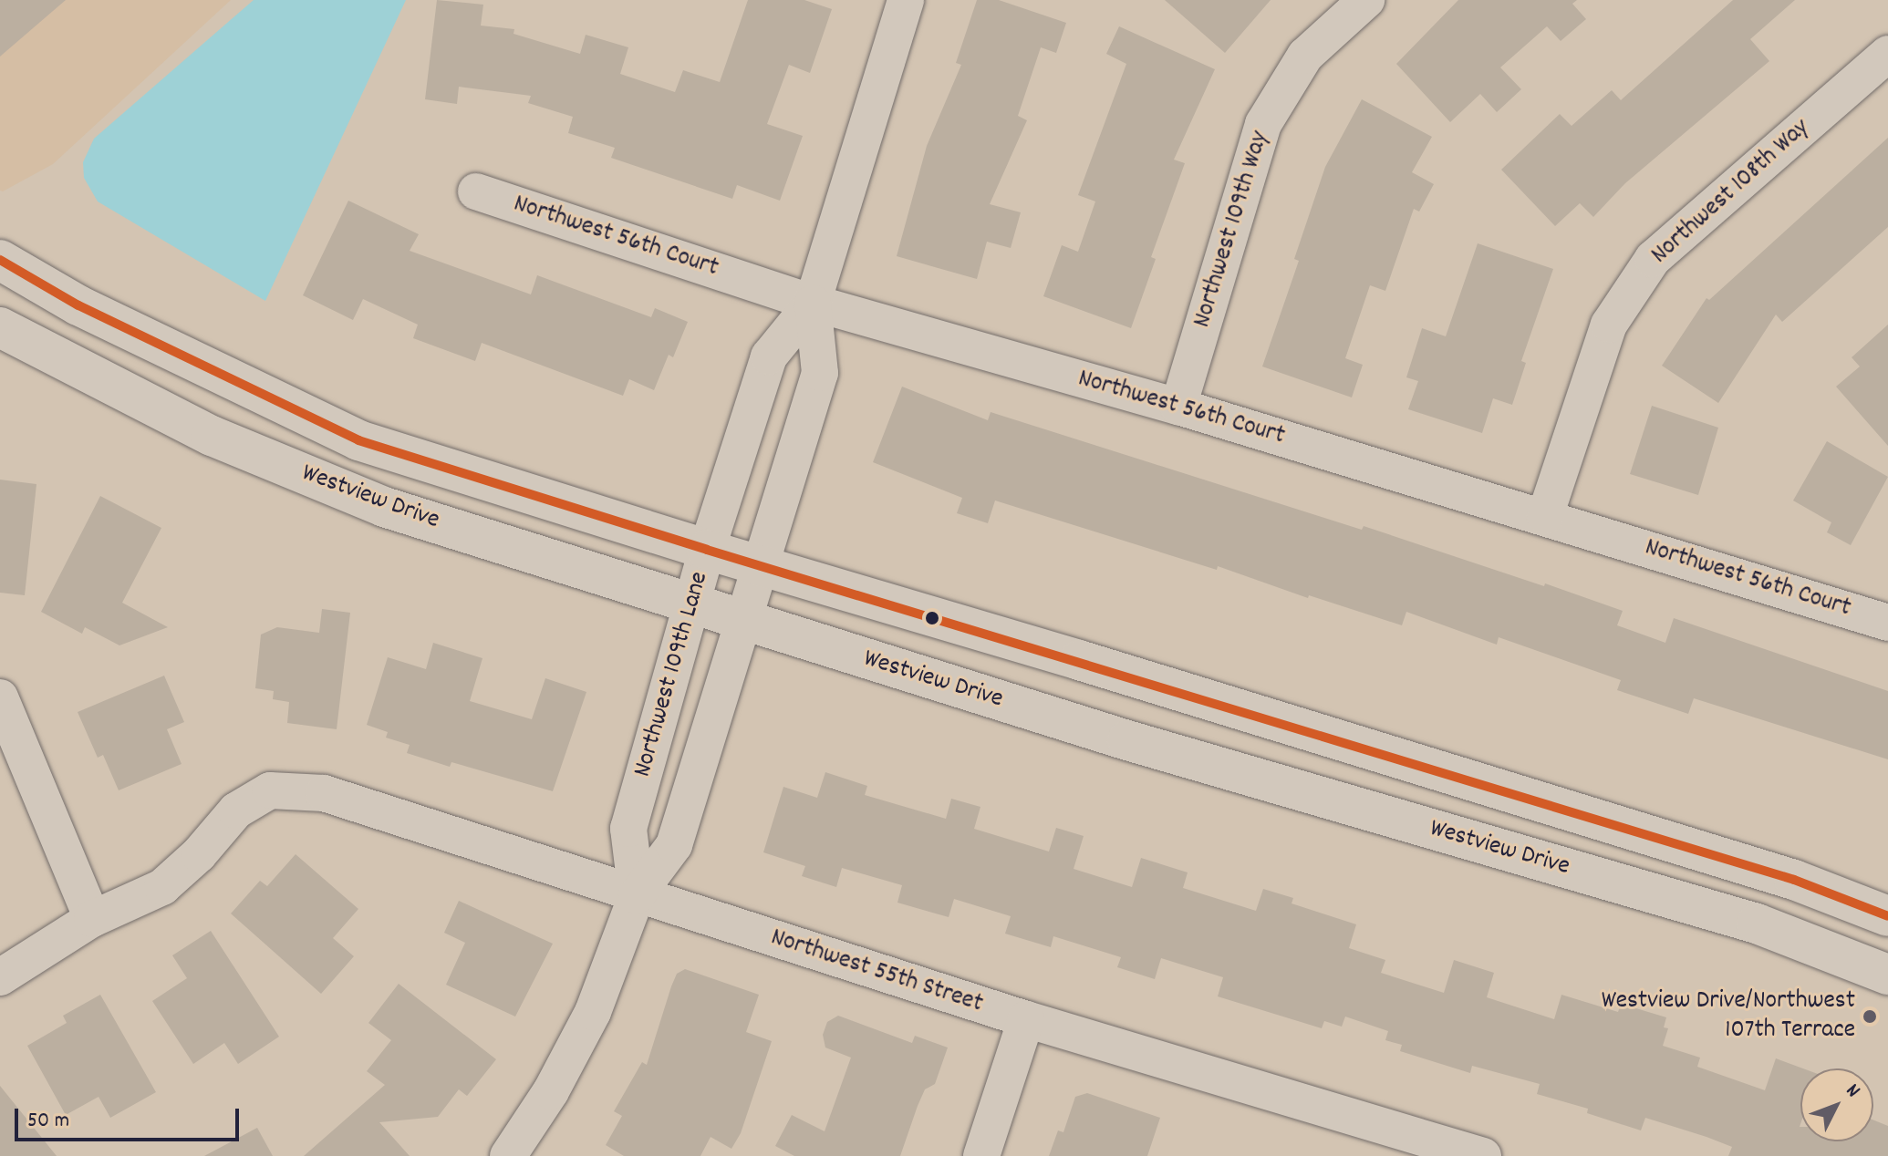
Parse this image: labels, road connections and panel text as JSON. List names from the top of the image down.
{
  "streets": {
    "street": [
      "Northwest 108th Way",
      "Northwest 109th Way",
      "Northwest 56th Court",
      "Westview Drive",
      "Northwest 109th Lane",
      "Northwest 55th Street"
    ]
  },
  "crossings": [
    ["Northwest 108th Way", "Northwest 56th Court"],
    ["Northwest 109th Way", "Northwest 56th Court"],
    ["Northwest 56th Court", "Northwest 109th Lane"],
    ["Westview Drive", "Northwest 109th Lane"],
    ["Northwest 109th Lane", "Northwest 55th Street"]
  ],
  "places": ["Westview Drive/Northwest 107th Terrace"],
  "scale_bar": "50 m",
  "north": "top right"
}
